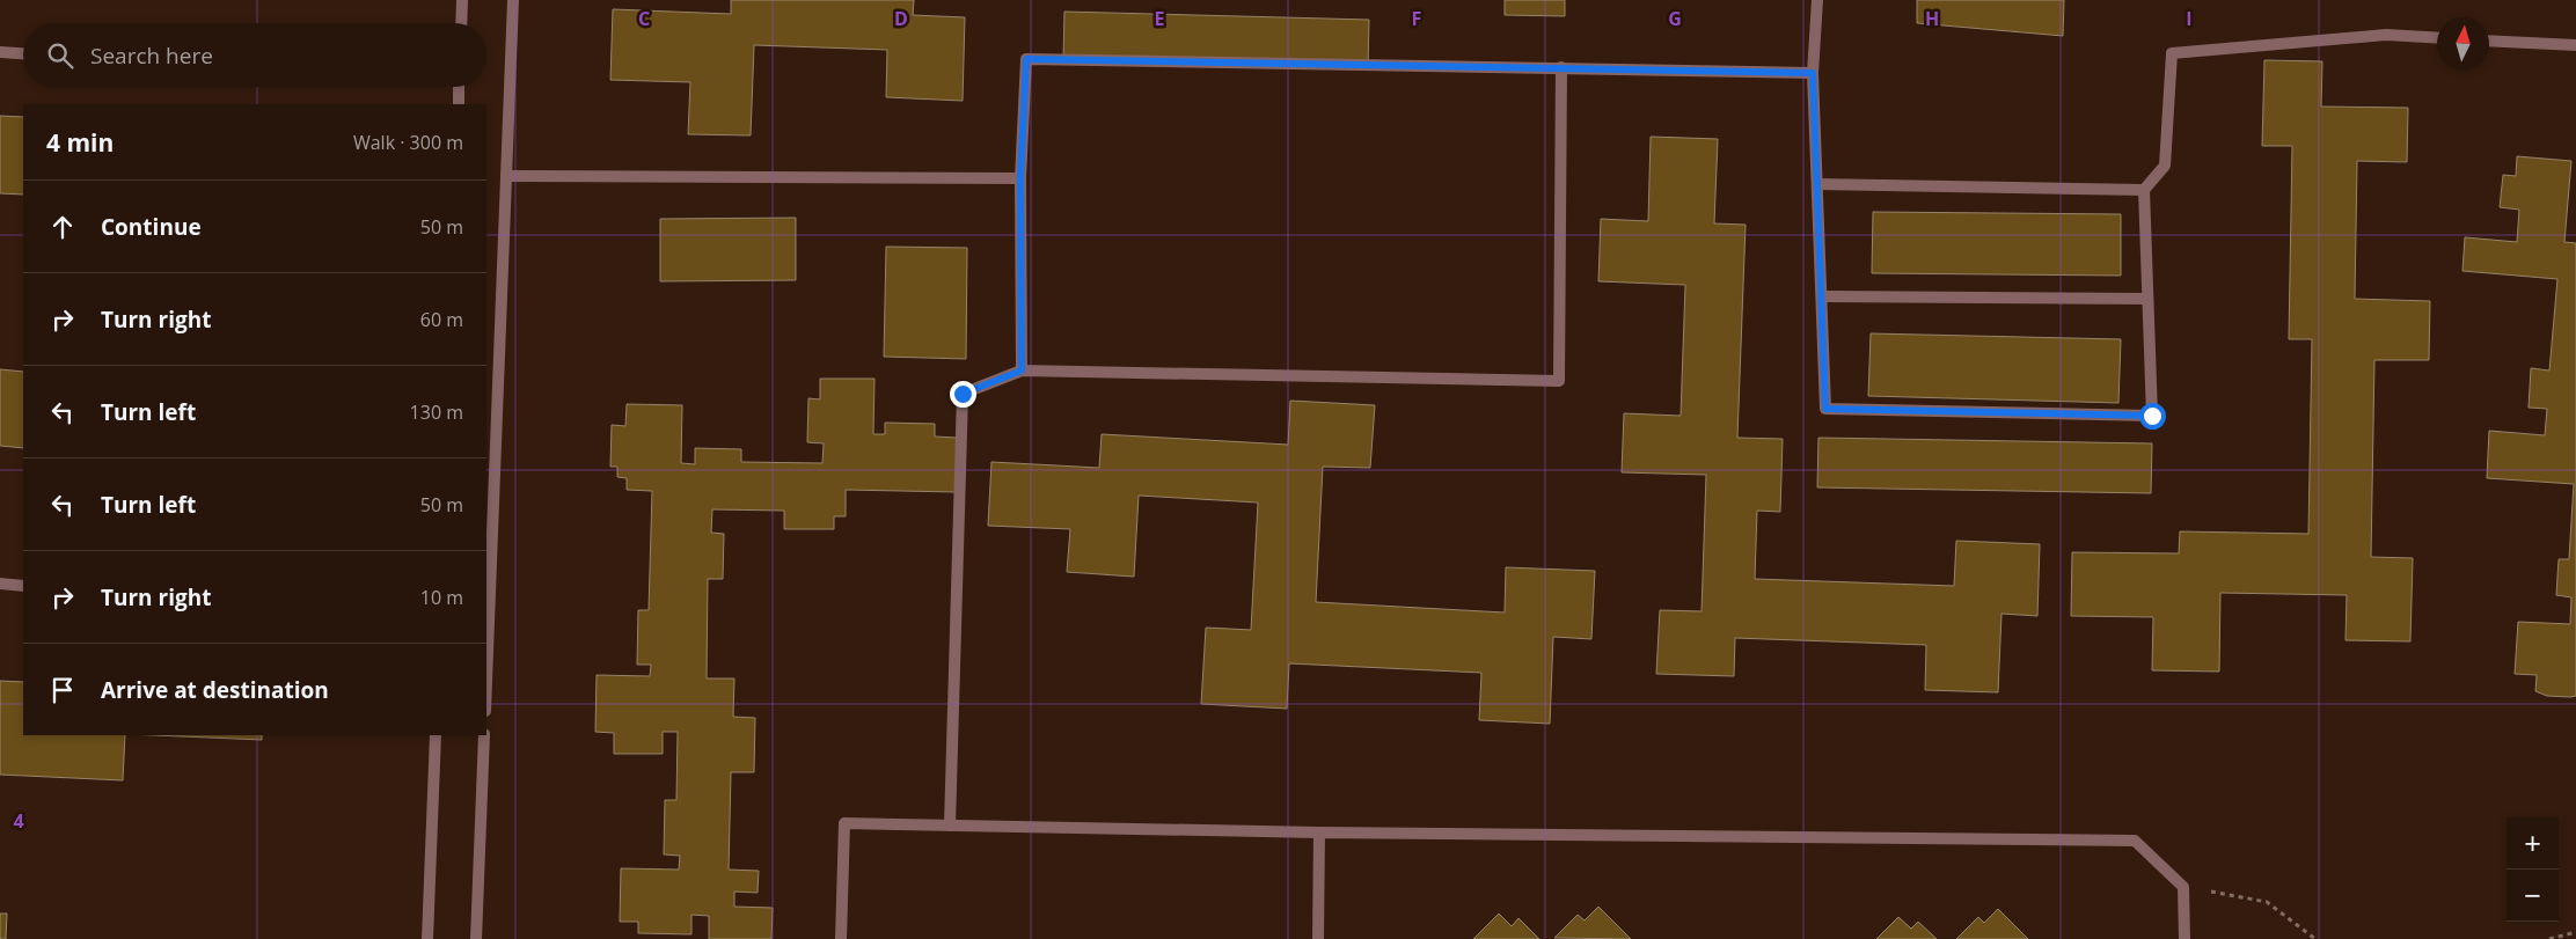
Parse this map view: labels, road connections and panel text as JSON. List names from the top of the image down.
{
  "north": "top",
  "page": {
    "search": "Search here",
    "heading": ["4 min", "Walk · 300 m"],
    "list": [
      ["Continue", "50 m"],
      ["Turn right", "60 m"],
      ["Turn left", "130 m"],
      ["Turn left", "50 m"],
      ["Turn right", "10 m"],
      "Arrive at destination"
    ],
    "map_buttons": ["+", "−"]
  },
  "grid": {
    "columns": [
      "C",
      "D",
      "E",
      "F",
      "G",
      "H",
      "I"
    ],
    "rows": ["4"]
  }
}
